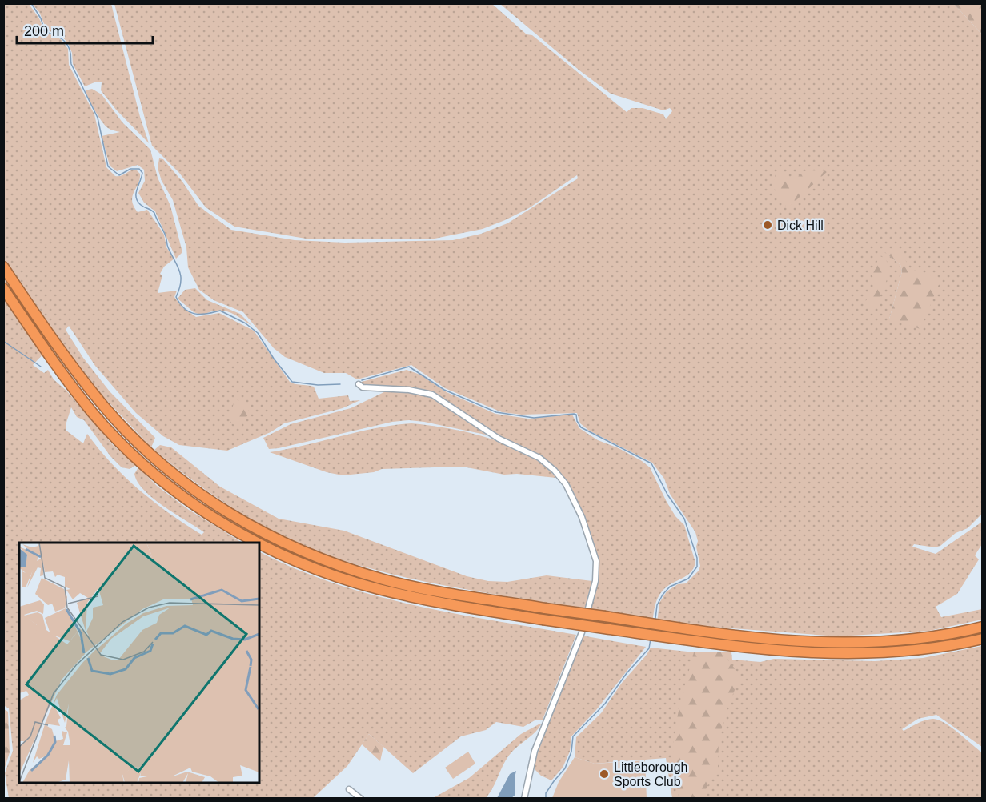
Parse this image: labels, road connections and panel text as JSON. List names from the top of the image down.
{
  "places": ["Dick Hill", "Littleborough Sports Club"],
  "scale_bar": "200 m"
}
